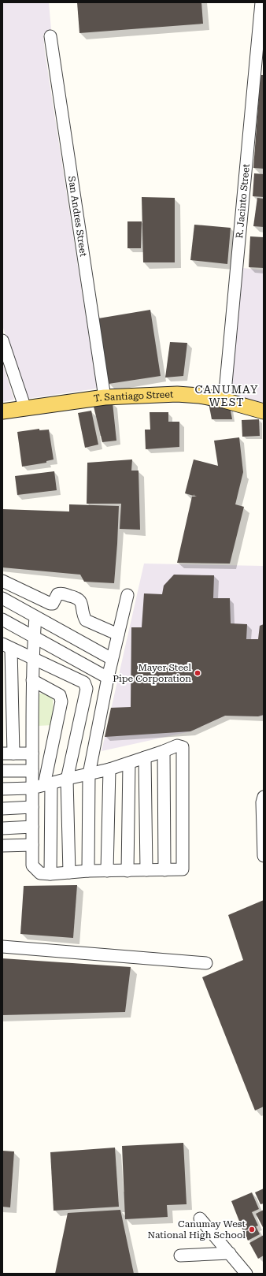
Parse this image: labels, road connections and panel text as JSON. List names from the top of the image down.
{
  "streets": {
    "main road": ["T. Santiago Street"],
    "street": ["R. Jacinto Street", "San Andres Street"]
  },
  "crossings": [
    ["R. Jacinto Street", "T. Santiago Street"],
    ["San Andres Street", "T. Santiago Street"]
  ],
  "districts": ["CANUMAY WEST"],
  "places": ["Mayer Steel Pipe Corporation", "Canumay West National High School"]
}
